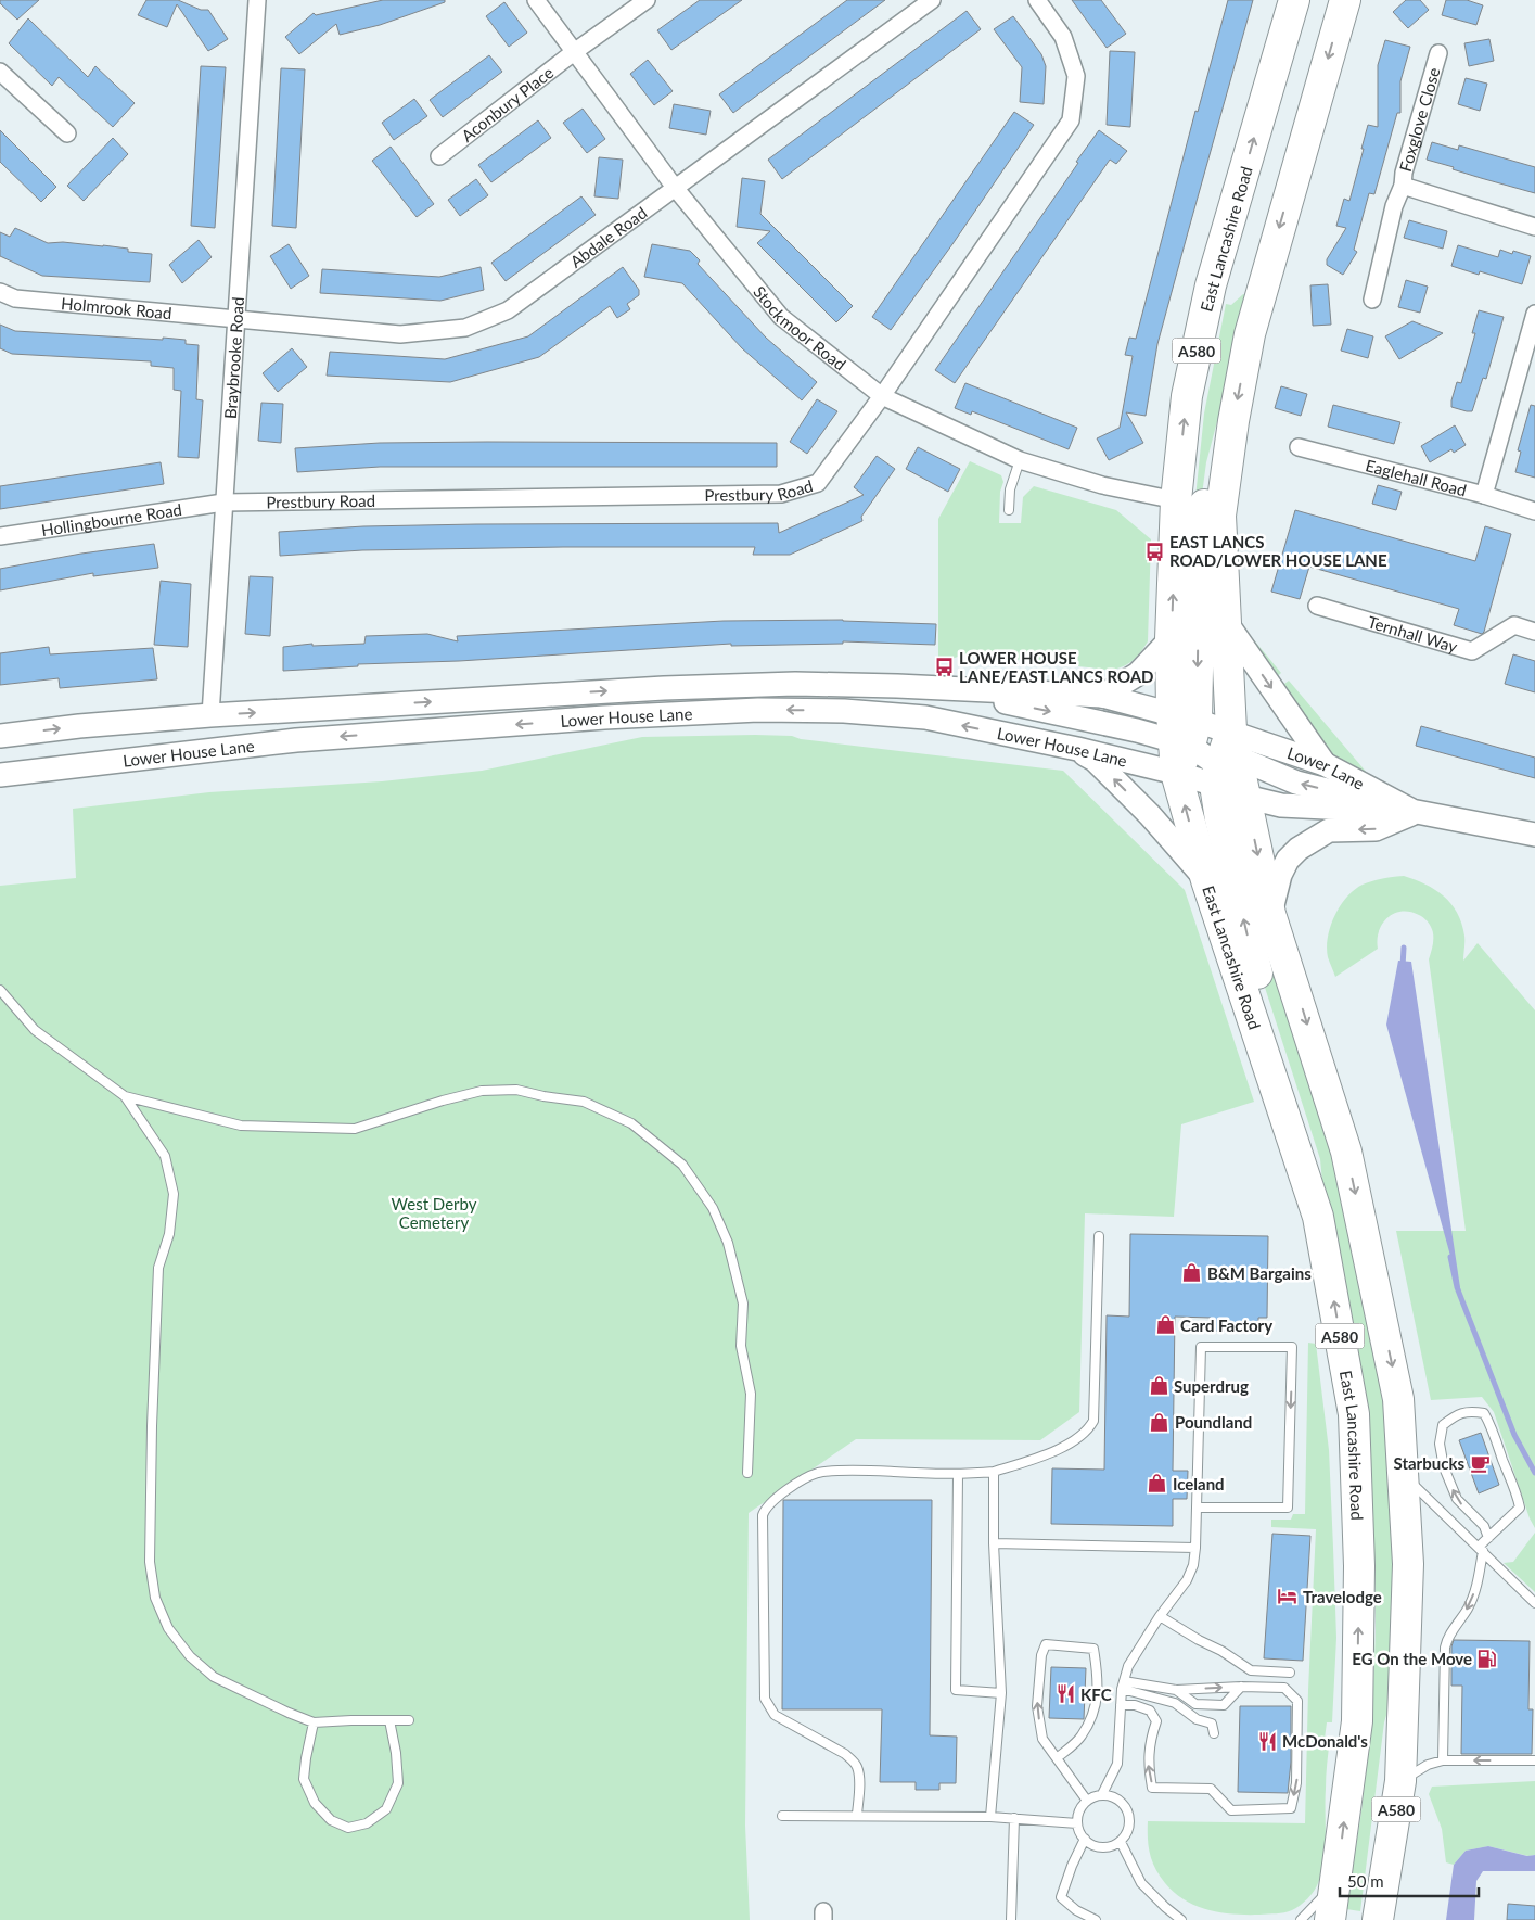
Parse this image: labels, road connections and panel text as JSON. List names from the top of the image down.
{
  "streets": {
    "highway": ["East Lancashire Road", "A580"],
    "street": [
      "Aconbury Place",
      "Foxglove Close",
      "Abdale Road",
      "Holmrook Road",
      "Stockmoor Road",
      "Braybrooke Road",
      "Eaglehall Road",
      "Prestbury Road",
      "Hollingbourne Road",
      "Ternhall Way",
      "Lower House Lane",
      "Lower Lane"
    ]
  },
  "crossings": [
    ["Aconbury Place", "Stockmoor Road"],
    ["Abdale Road", "Holmrook Road"],
    ["Abdale Road", "Stockmoor Road"],
    ["Abdale Road", "Braybrooke Road"],
    ["East Lancashire Road", "Stockmoor Road"],
    ["East Lancashire Road", "Lower House Lane"],
    ["Holmrook Road", "Braybrooke Road"],
    ["Stockmoor Road", "Prestbury Road"],
    ["A580", "Lower House Lane"],
    ["A580", "Lower Lane"],
    ["Braybrooke Road", "Prestbury Road"],
    ["Braybrooke Road", "Hollingbourne Road"],
    ["Braybrooke Road", "Lower House Lane"],
    ["Prestbury Road", "Hollingbourne Road"],
    ["Lower House Lane", "Lower Lane"]
  ],
  "parks": ["West Derby Cemetery"],
  "places": {
    "bus stop": ["EAST LANCS ROAD/LOWER HOUSE LANE", "LOWER HOUSE LANE/EAST LANCS ROAD"],
    "shop": [
      "B&M Bargains",
      "Card Factory",
      "Superdrug",
      "Poundland",
      "Iceland"
    ],
    "cafe": ["Starbucks"],
    "hotel": ["Travelodge"],
    "fuel station": ["EG On the Move"],
    "restaurant": ["KFC", "McDonald's"]
  },
  "scale_bar": "50 m"
}
